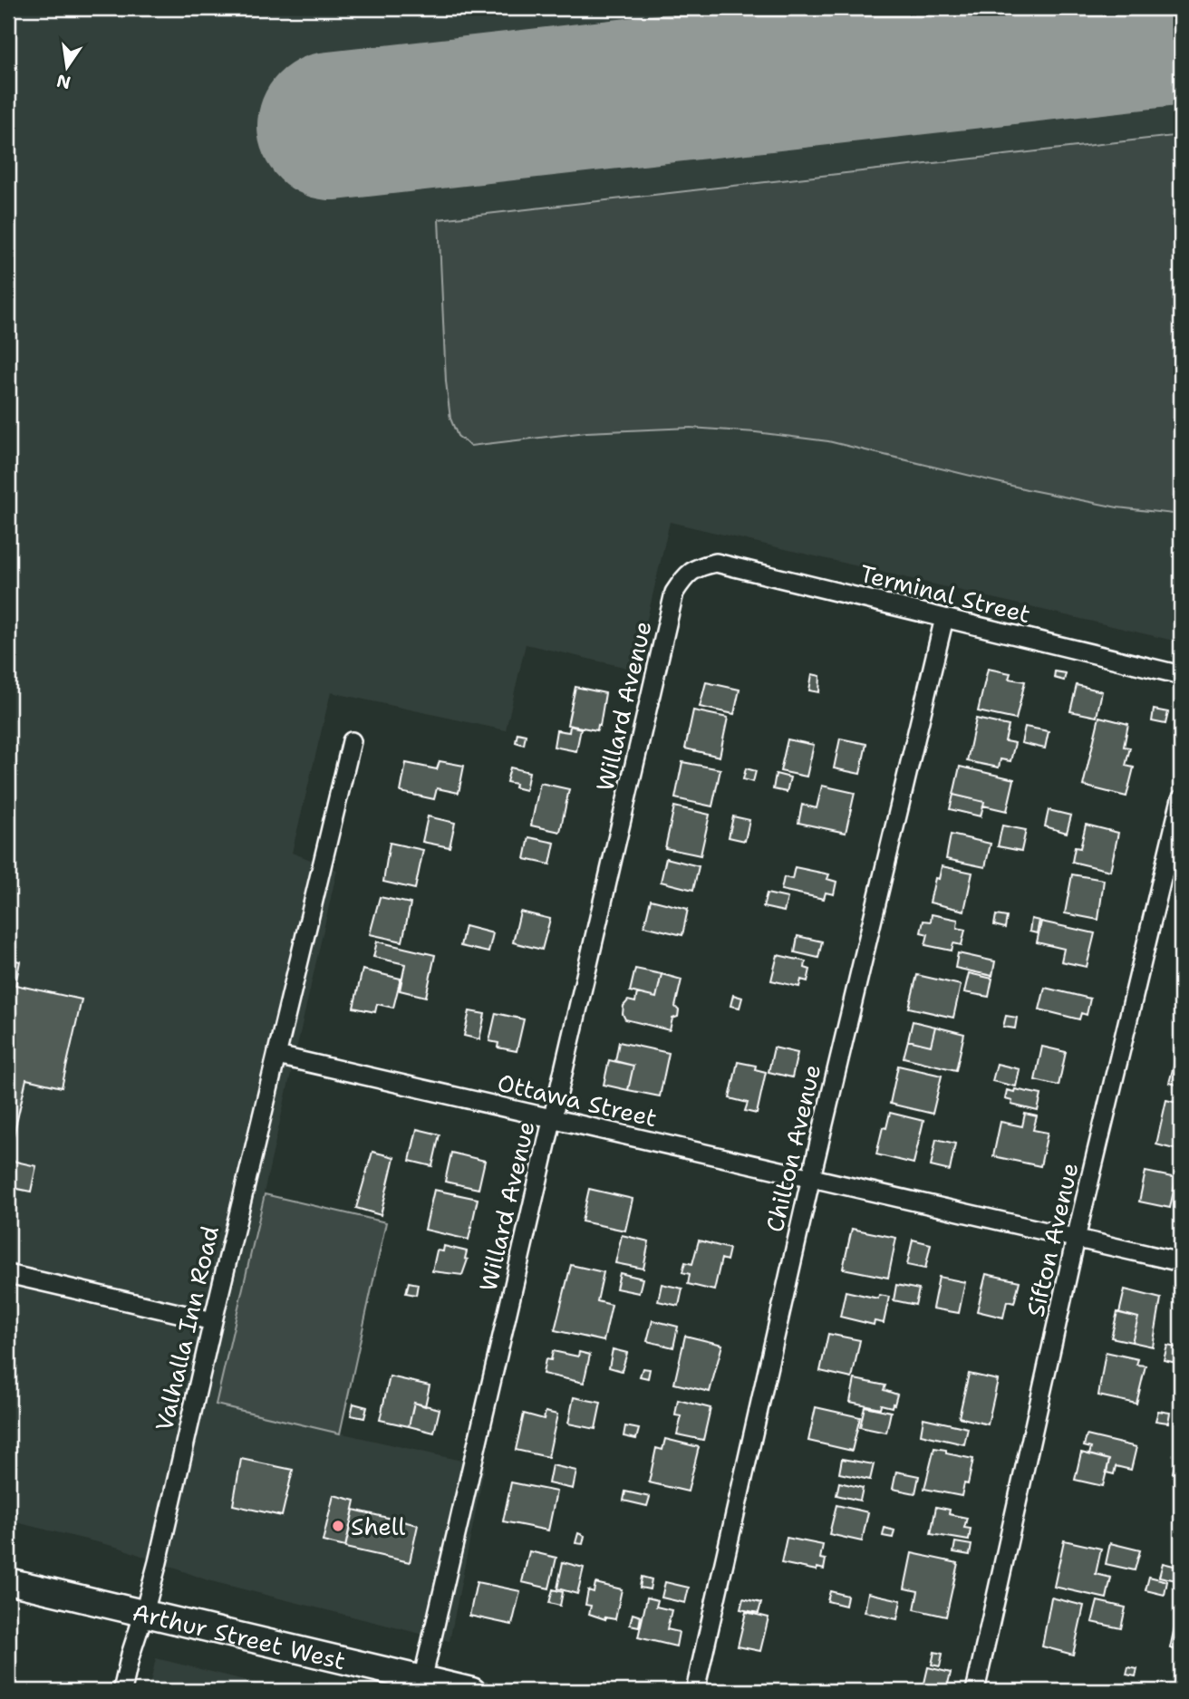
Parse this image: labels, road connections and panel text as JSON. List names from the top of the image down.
{
  "streets": {
    "main road": ["Arthur Street West"],
    "street": [
      "Terminal Street",
      "Willard Avenue",
      "Ottawa Street",
      "Chilton Avenue",
      "Sifton Avenue",
      "Valhalla Inn Road"
    ]
  },
  "crossings": [
    ["Terminal Street", "Willard Avenue"],
    ["Terminal Street", "Chilton Avenue"],
    ["Willard Avenue", "Ottawa Street"],
    ["Willard Avenue", "Arthur Street West"],
    ["Ottawa Street", "Chilton Avenue"],
    ["Ottawa Street", "Sifton Avenue"],
    ["Ottawa Street", "Valhalla Inn Road"],
    ["Valhalla Inn Road", "Arthur Street West"]
  ],
  "places": ["Shell"],
  "north": "bottom"
}
